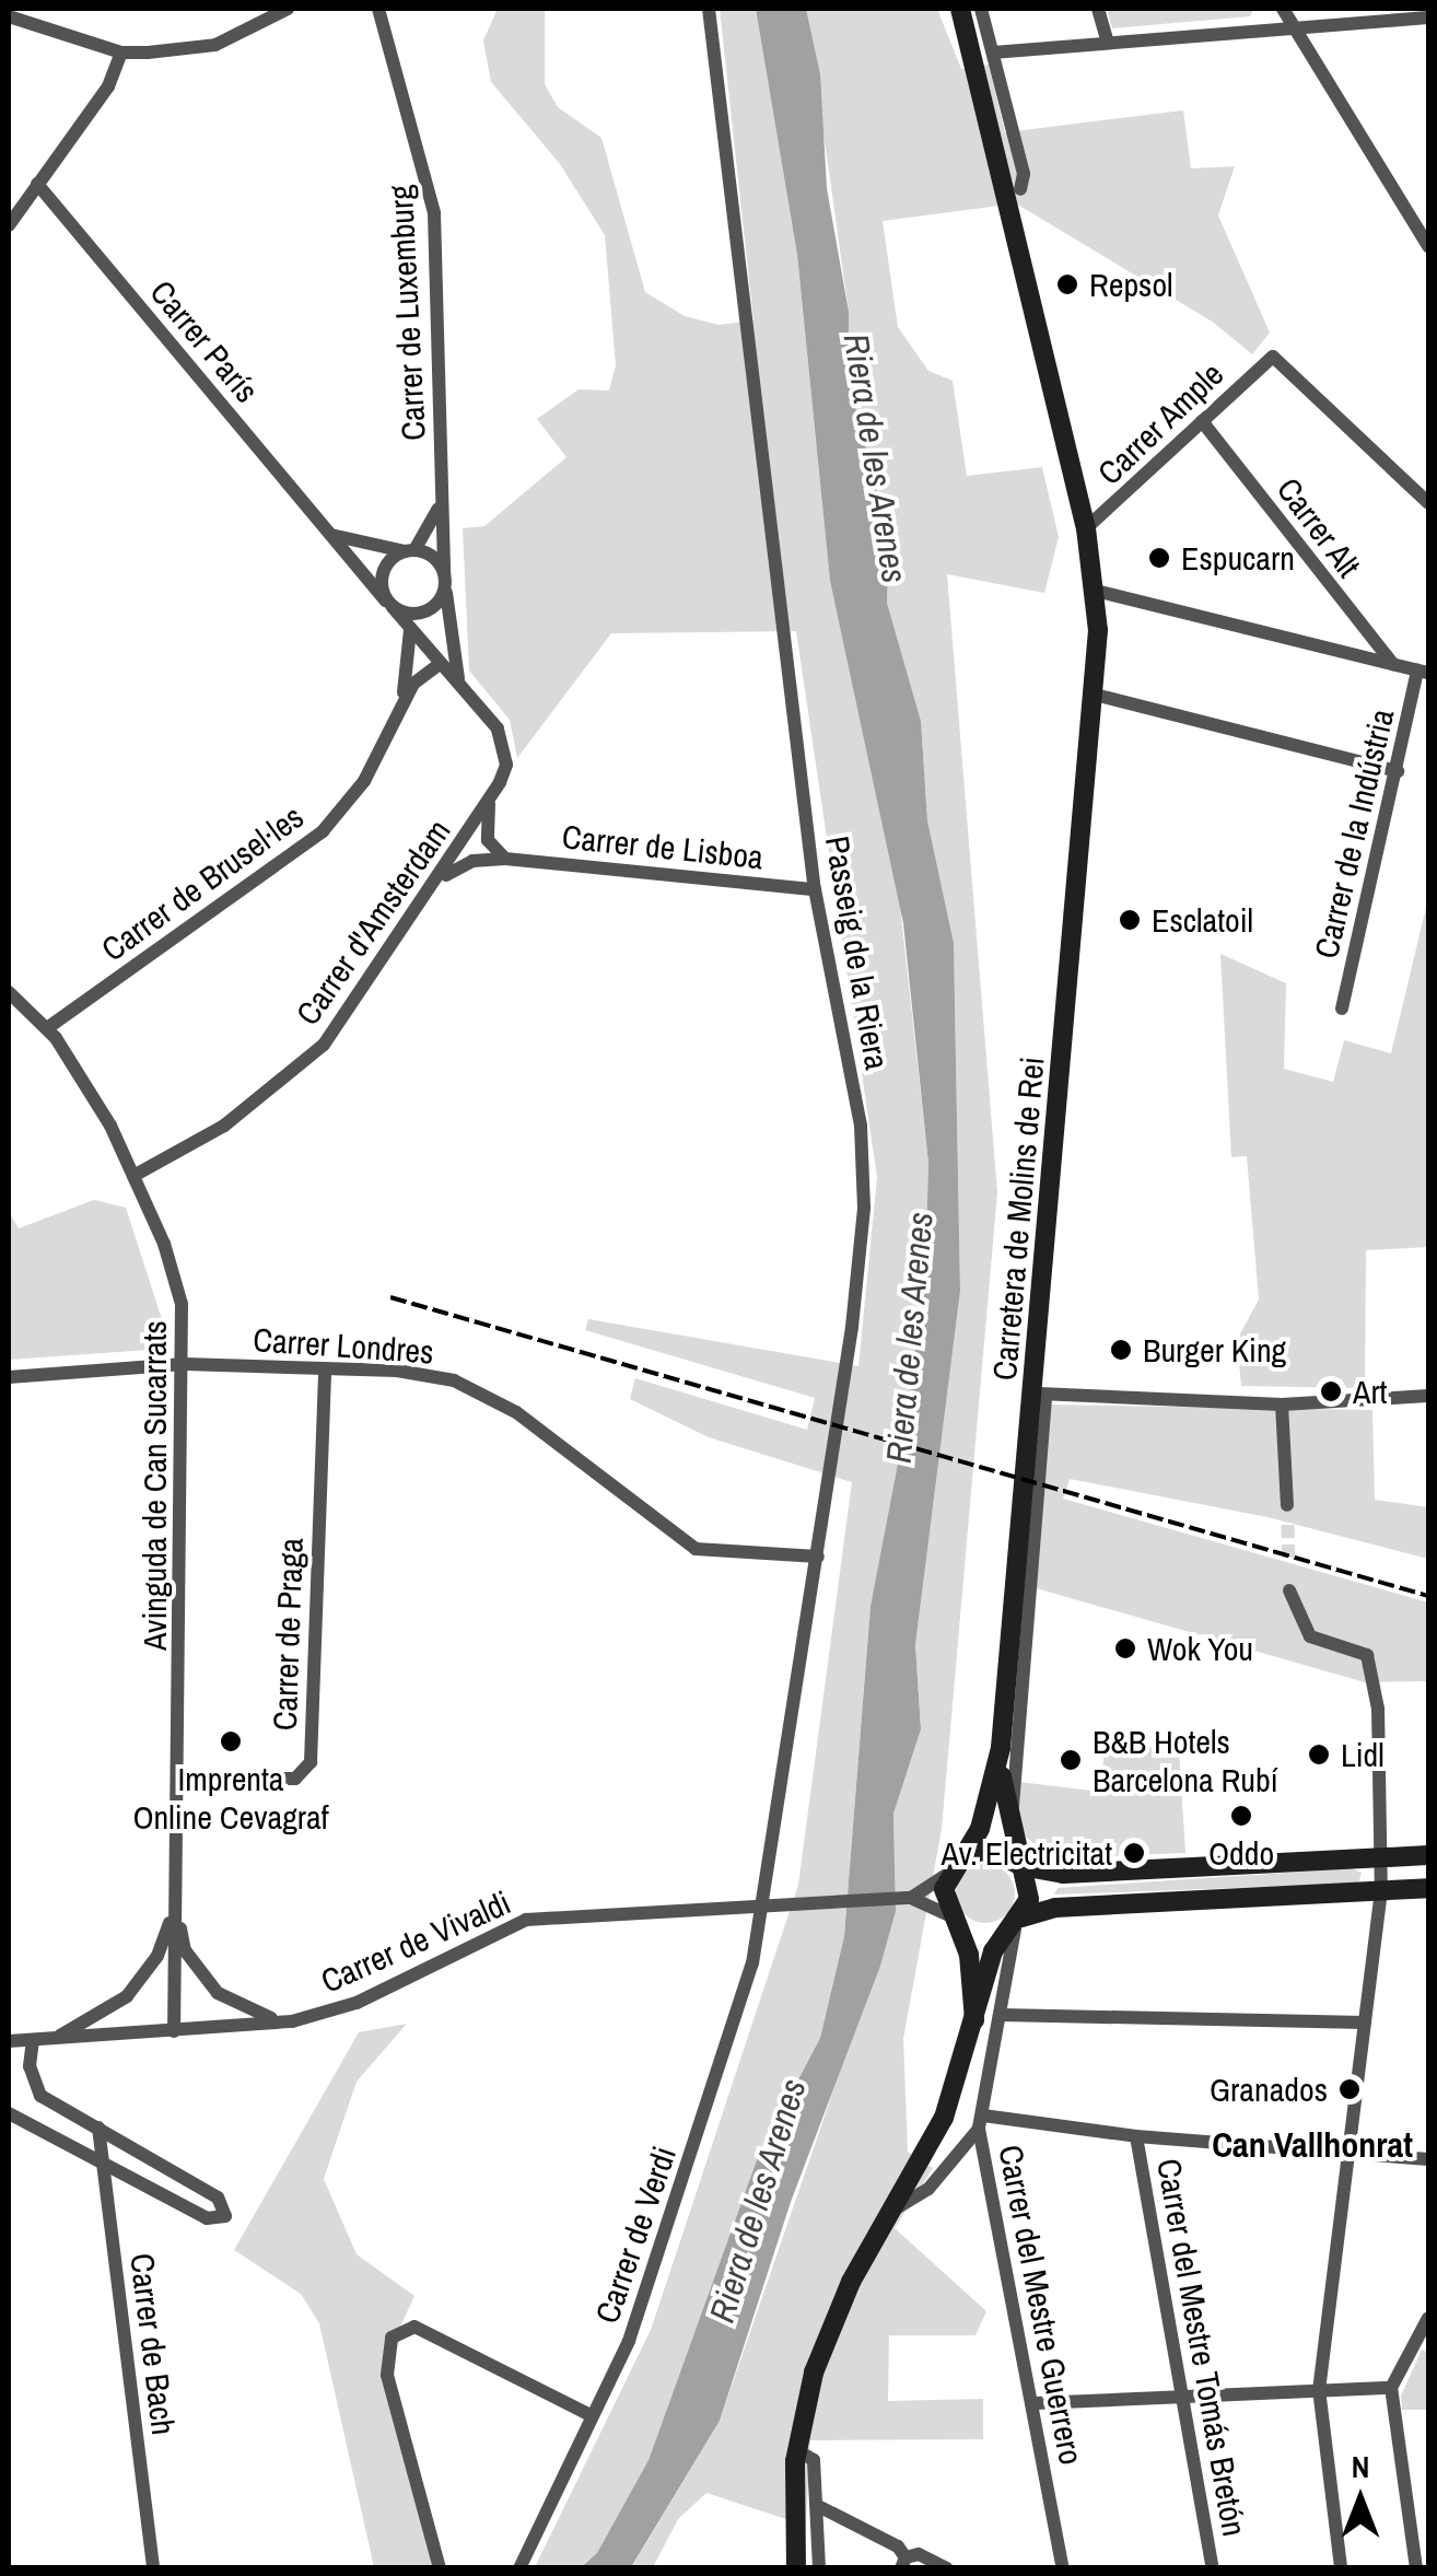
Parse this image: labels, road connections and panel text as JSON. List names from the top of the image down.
{
  "streets": {
    "main road": ["Carretera de Molins de Rei"],
    "street": [
      "Carrer de Luxemburg",
      "Carrer París",
      "Carrer Ample",
      "Carrer Alt",
      "Carrer de la Indústria",
      "Carrer de Lisboa",
      "Carrer de Brusel·les",
      "Carrer d'Amsterdam",
      "Passeig de la Riera",
      "Carrer Londres",
      "Avinguda de Can Sucarrats",
      "Carrer de Praga",
      "Carrer de Vivaldi",
      "Carrer de Verdi",
      "Carrer del Mestre Guerrero",
      "Carrer de Bach",
      "Carrer del Mestre Tomás Bretón"
    ]
  },
  "crossings": [
    ["Carrer de Luxemburg", "Carrer París"],
    ["Carrer de Luxemburg", "Carrer d'Amsterdam"],
    ["Carrer París", "Carrer d'Amsterdam"],
    ["Carrer Ample", "Carrer Alt"],
    ["Carrer Ample", "Carretera de Molins de Rei"],
    ["Carrer de Lisboa", "Carrer d'Amsterdam"],
    ["Carrer de Lisboa", "Passeig de la Riera"],
    ["Carrer de Brusel·les", "Carrer d'Amsterdam"],
    ["Carrer de Brusel·les", "Avinguda de Can Sucarrats"],
    ["Carrer d'Amsterdam", "Avinguda de Can Sucarrats"],
    ["Passeig de la Riera", "Carrer Londres"],
    ["Passeig de la Riera", "Carrer de Vivaldi"],
    ["Passeig de la Riera", "Carrer de Verdi"],
    ["Carretera de Molins de Rei", "Carrer de Vivaldi"],
    ["Carretera de Molins de Rei", "Carrer del Mestre Guerrero"],
    ["Carrer Londres", "Avinguda de Can Sucarrats"],
    ["Carrer Londres", "Carrer de Praga"],
    ["Avinguda de Can Sucarrats", "Carrer de Praga"],
    ["Avinguda de Can Sucarrats", "Carrer de Vivaldi"],
    ["Carrer de Vivaldi", "Carrer de Verdi"],
    ["Carrer de Vivaldi", "Carrer del Mestre Guerrero"]
  ],
  "districts": ["Can Vallhonrat"],
  "water": ["Riera de les Arenes"],
  "places": [
    "Repsol",
    "Espucarn",
    "Esclatoil",
    "Burger King",
    "Art",
    "Wok You",
    "Imprenta Online Cevagraf",
    "Lidl",
    "B&B Hotels Barcelona Rubí",
    "Oddo",
    "Av. Electricitat",
    "Granados"
  ],
  "north": "top"
}
